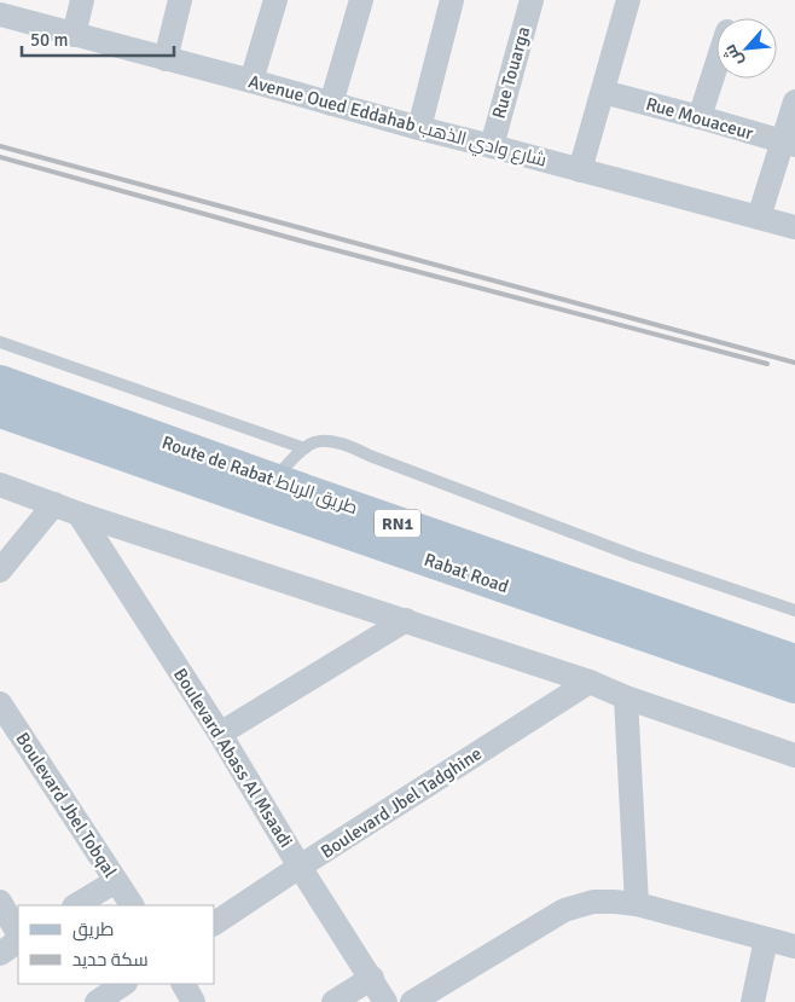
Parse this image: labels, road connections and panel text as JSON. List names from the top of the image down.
{
  "streets": {
    "main road": ["Route de Rabat طريق الرباط", "RN1", "Rabat Road"],
    "street": [
      "Rue Touarga",
      "Rue Mouaceur",
      "Avenue Oued Eddahab شارع وادي الذهب",
      "Boulevard Abass Al Msaadi",
      "Boulevard Jbel Tadghine",
      "Boulevard Jbel Tobqal"
    ]
  },
  "crossings": [
    ["Rue Touarga", "Avenue Oued Eddahab شارع وادي الذهب"],
    ["Boulevard Abass Al Msaadi", "Boulevard Jbel Tadghine"]
  ],
  "legend": ["طريق", "سكة حديد"],
  "scale_bar": "50 m",
  "north": "bottom left"
}
